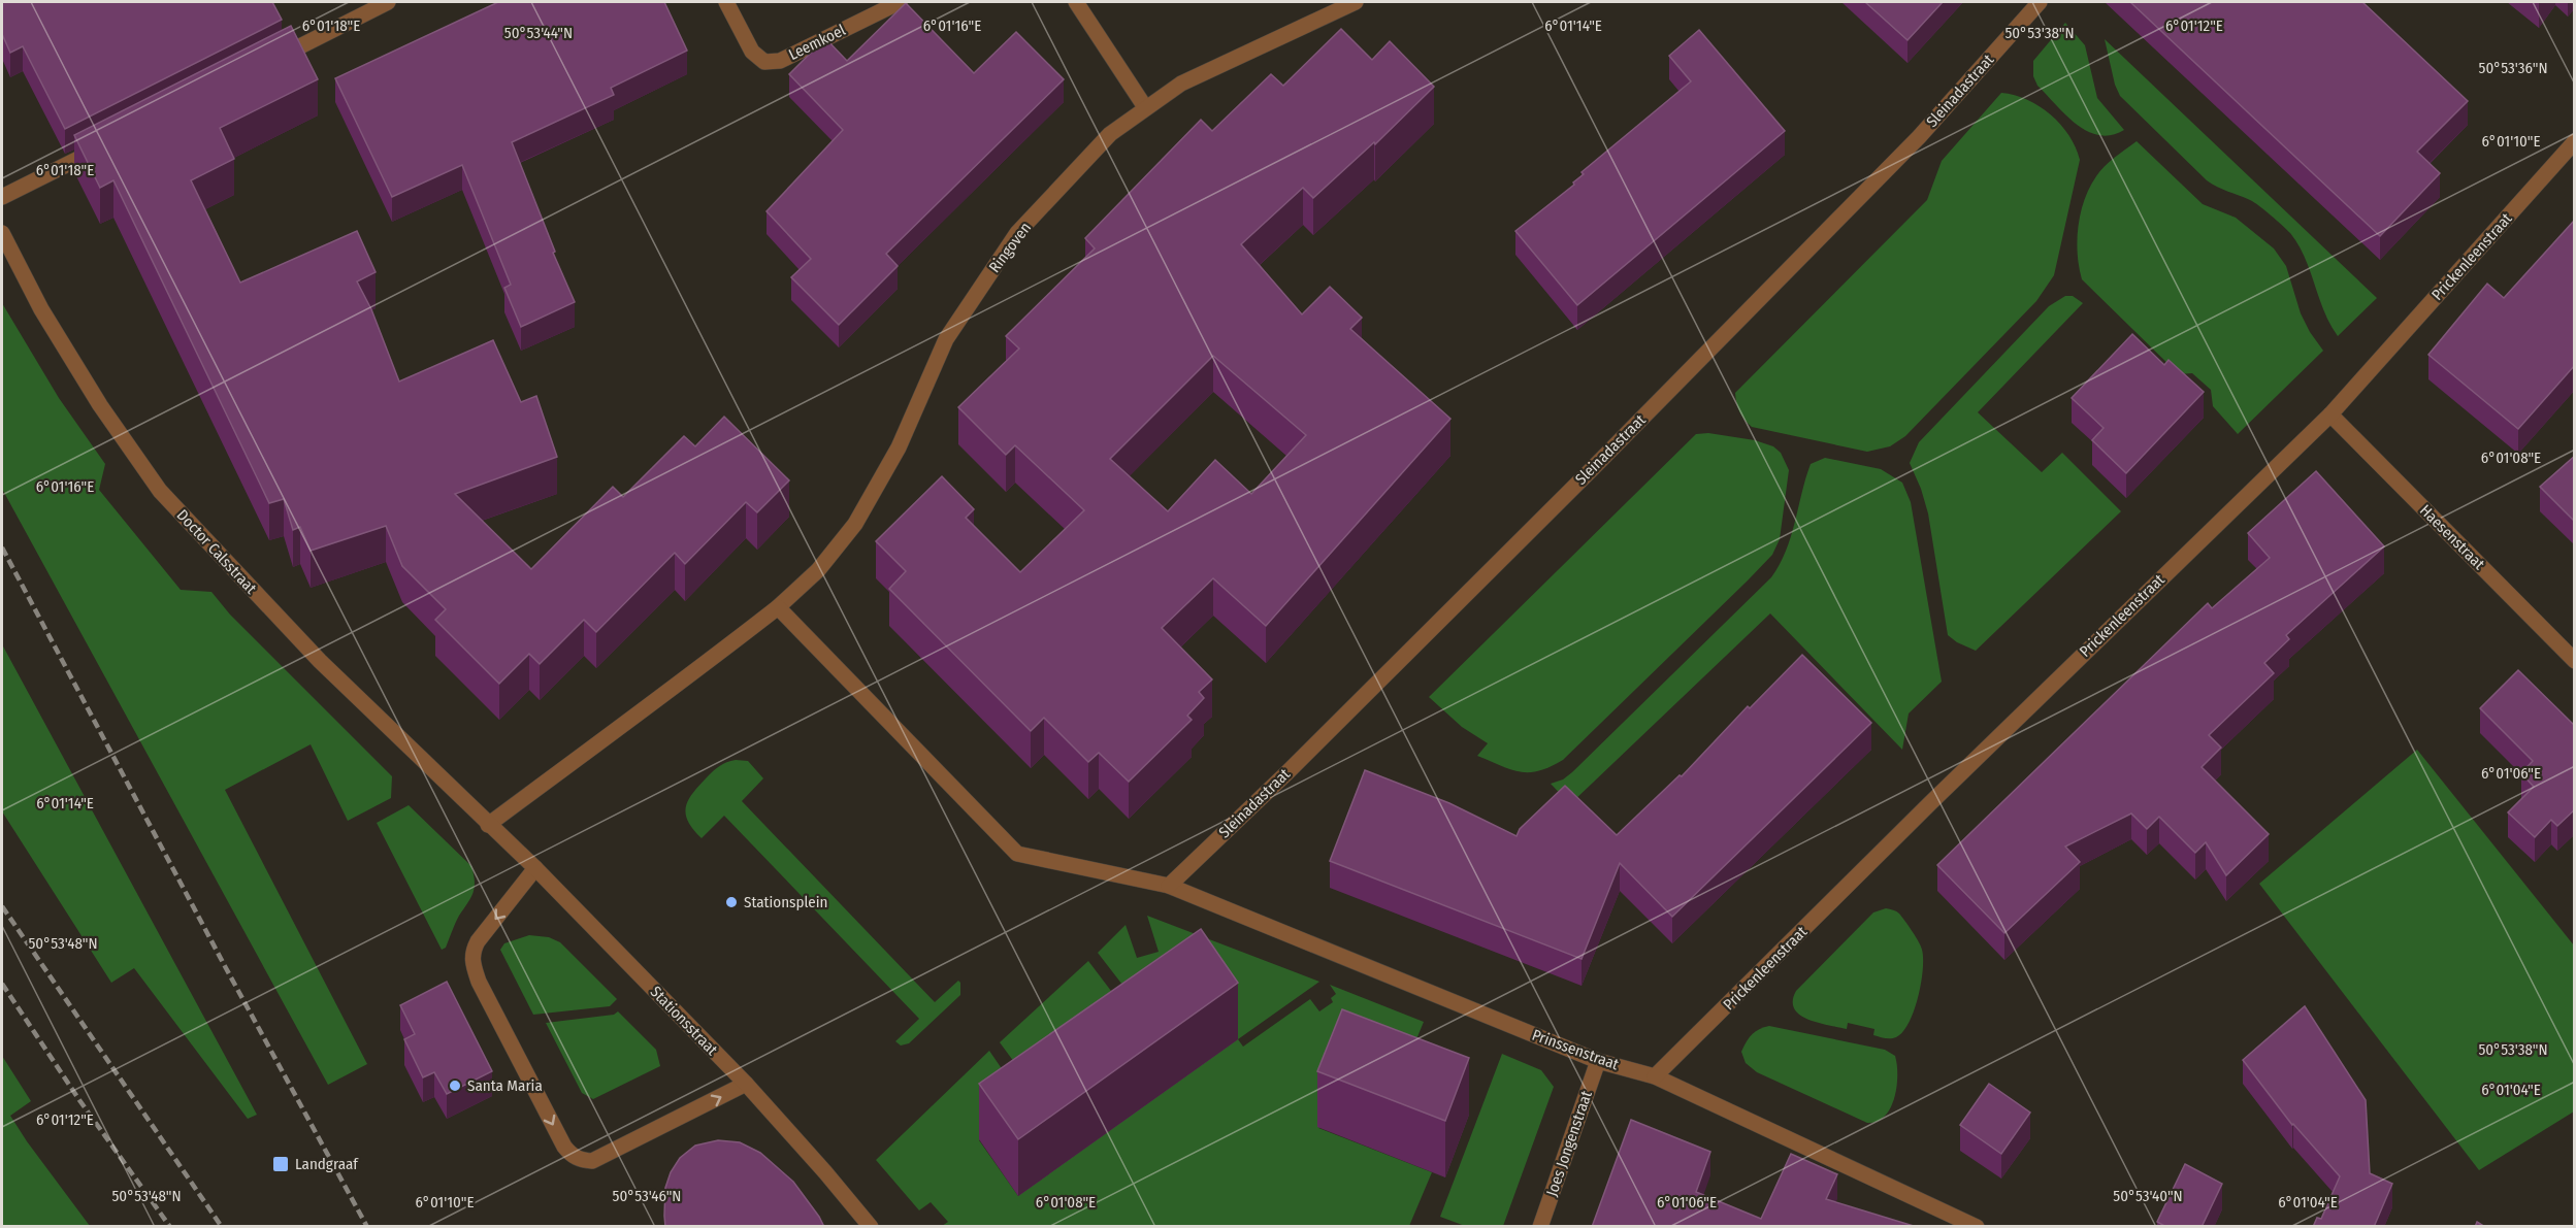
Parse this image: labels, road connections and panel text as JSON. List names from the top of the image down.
{
  "streets": {
    "street": [
      "Leemkoel",
      "Sleinadastraat",
      "Ringoven",
      "Prickenleenstraat",
      "Haesenstraat",
      "Doctor Calsstraat",
      "Stationsstraat",
      "Prinssenstraat",
      "Joes Jongenstraat"
    ]
  },
  "crossings": [
    ["Sleinadastraat", "Prinssenstraat"],
    ["Prickenleenstraat", "Haesenstraat"],
    ["Prickenleenstraat", "Prinssenstraat"],
    ["Doctor Calsstraat", "Stationsstraat"],
    ["Prinssenstraat", "Joes Jongenstraat"]
  ],
  "places": {
    "other": ["Stationsplein", "Santa Maria"],
    "transit": ["Landgraaf"]
  },
  "coordinates": [
    "6°01'18\"E",
    "6°01'16\"E",
    "6°01'14\"E",
    "6°01'12\"E",
    "50°53'44\"N",
    "50°53'38\"N",
    "50°53'36\"N",
    "6°01'10\"E",
    "6°01'08\"E",
    "6°01'06\"E",
    "50°53'48\"N",
    "6°01'04\"E",
    "50°53'46\"N",
    "50°53'40\"N"
  ]
}
